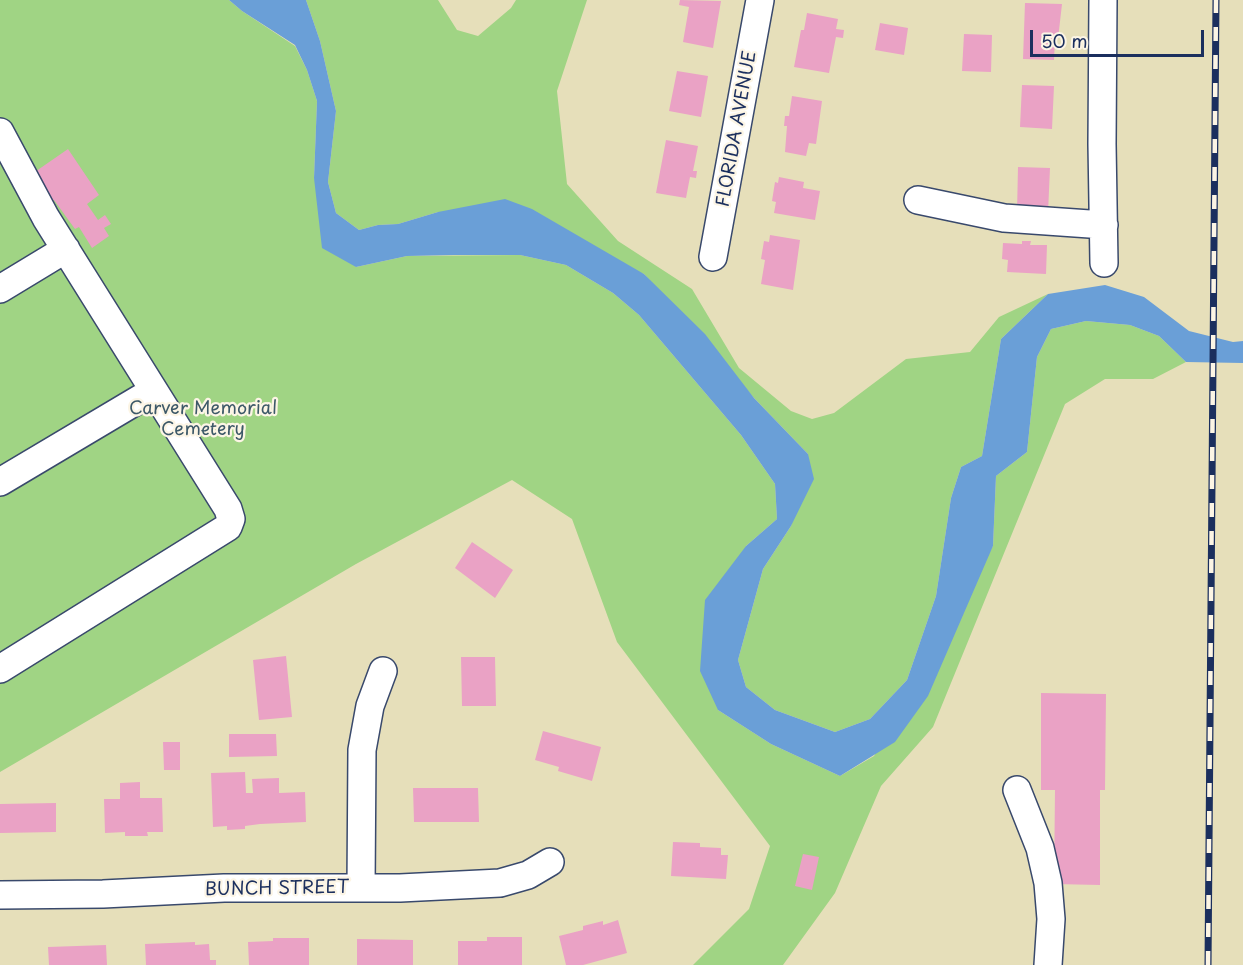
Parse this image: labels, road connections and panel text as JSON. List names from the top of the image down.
{
  "streets": {
    "street": ["FLORIDA AVENUE", "BUNCH STREET"]
  },
  "parks": ["Carver Memorial Cemetery"],
  "scale_bar": "50 m"
}
